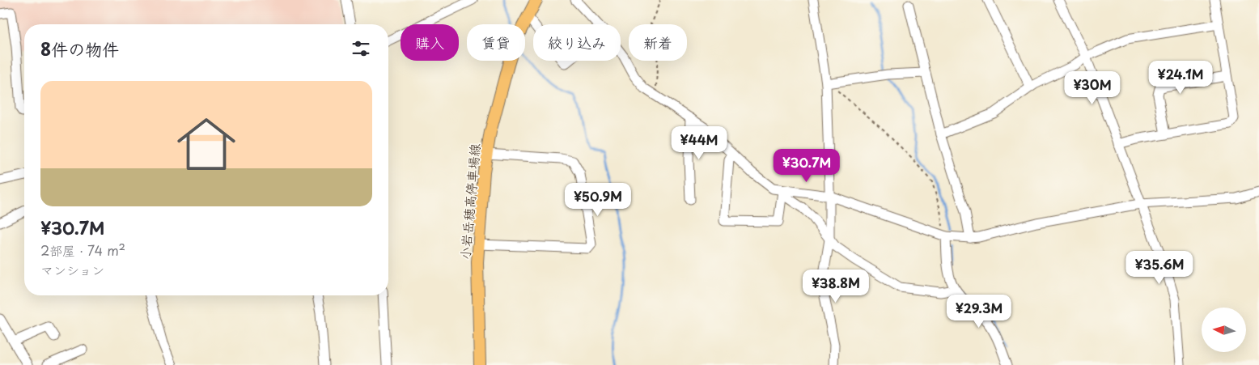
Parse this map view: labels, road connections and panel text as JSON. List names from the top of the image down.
{
  "streets": {
    "main road": ["小岩岳穂高停車場線"]
  },
  "north": "left",
  "page": {
    "chip": [
      "購入",
      "賃貸",
      "絞り込み",
      "新着"
    ],
    "heading": "8件の物件",
    "price": [
      "¥24.1M",
      "¥30M",
      "¥44M",
      "¥30.7M",
      "¥50.9M",
      "¥35.6M",
      "¥38.8M",
      "¥29.3M"
    ],
    "list": [
      {
        "name": "¥30.7M",
        "note": "2部屋 · 74 m² · マンション"
      }
    ]
  }
}
